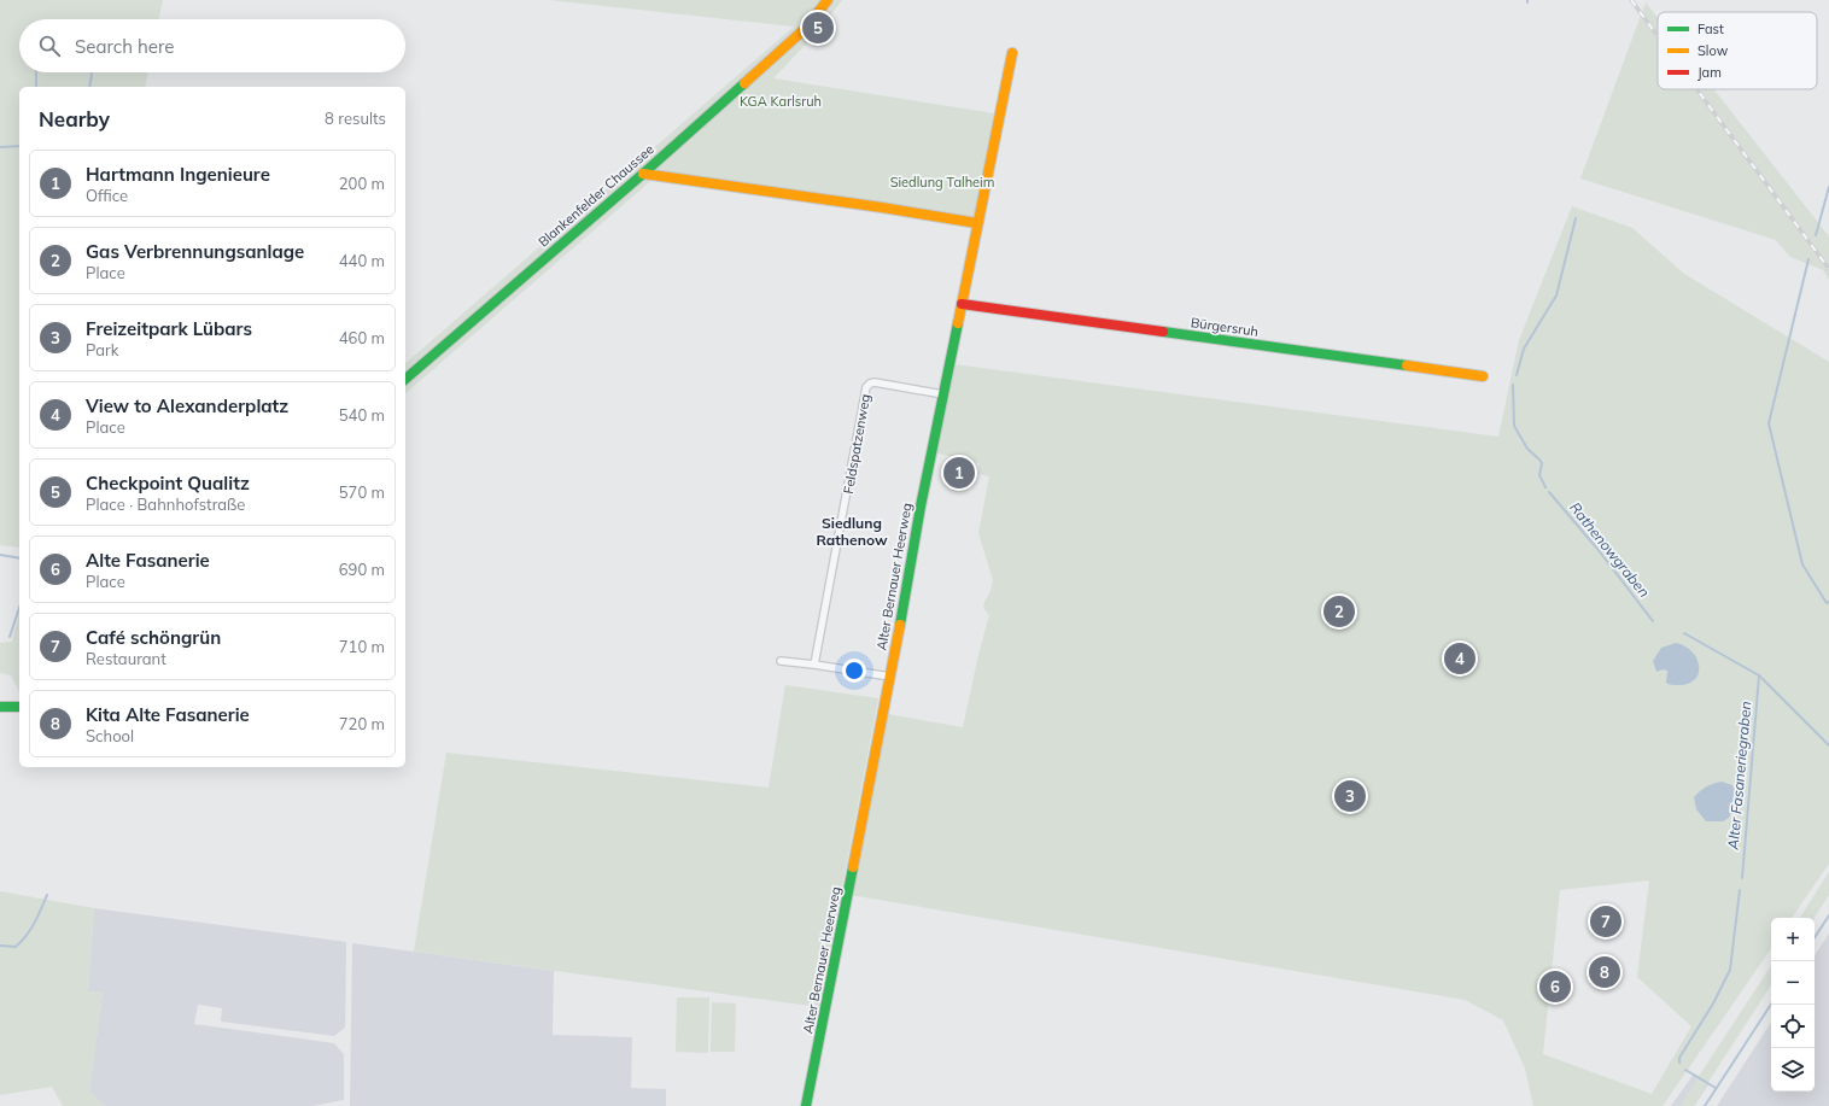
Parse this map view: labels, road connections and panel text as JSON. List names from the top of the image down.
{
  "streets": {
    "street": [
      "Blankenfelder Chaussee",
      "Bürgersruh",
      "Feldspatzenweg",
      "Alter Bernauer Heerweg"
    ]
  },
  "crossings": [
    ["Bürgersruh", "Alter Bernauer Heerweg"],
    ["Feldspatzenweg", "Alter Bernauer Heerweg"]
  ],
  "districts": ["Siedlung Rathenow"],
  "water": ["Rathenowgraben", "Alter Fasaneriegraben"],
  "parks": ["KGA Karlsruh", "Siedlung Talheim"],
  "legend": ["Fast", "Slow", "Jam"],
  "page": {
    "pins": [
      "5",
      "1",
      "2",
      "4",
      "3",
      "7",
      "8",
      "6"
    ],
    "search": "Search here",
    "heading": ["Nearby", "8 results"],
    "list": [
      {
        "mark": "1",
        "name": "Hartmann Ingenieure",
        "note": "Office",
        "value": "200 m"
      },
      {
        "mark": "2",
        "name": "Gas Verbrennungsanlage",
        "note": "Place",
        "value": "440 m"
      },
      {
        "mark": "3",
        "name": "Freizeitpark Lübars",
        "note": "Park",
        "value": "460 m"
      },
      {
        "mark": "4",
        "name": "View to Alexanderplatz",
        "note": "Place",
        "value": "540 m"
      },
      {
        "mark": "5",
        "name": "Checkpoint Qualitz",
        "note": "Place · Bahnhofstraße",
        "value": "570 m"
      },
      {
        "mark": "6",
        "name": "Alte Fasanerie",
        "note": "Place",
        "value": "690 m"
      },
      {
        "mark": "7",
        "name": "Café schöngrün",
        "note": "Restaurant",
        "value": "710 m"
      },
      {
        "mark": "8",
        "name": "Kita Alte Fasanerie",
        "note": "School",
        "value": "720 m"
      }
    ],
    "map_buttons": ["+", "−"]
  }
}
